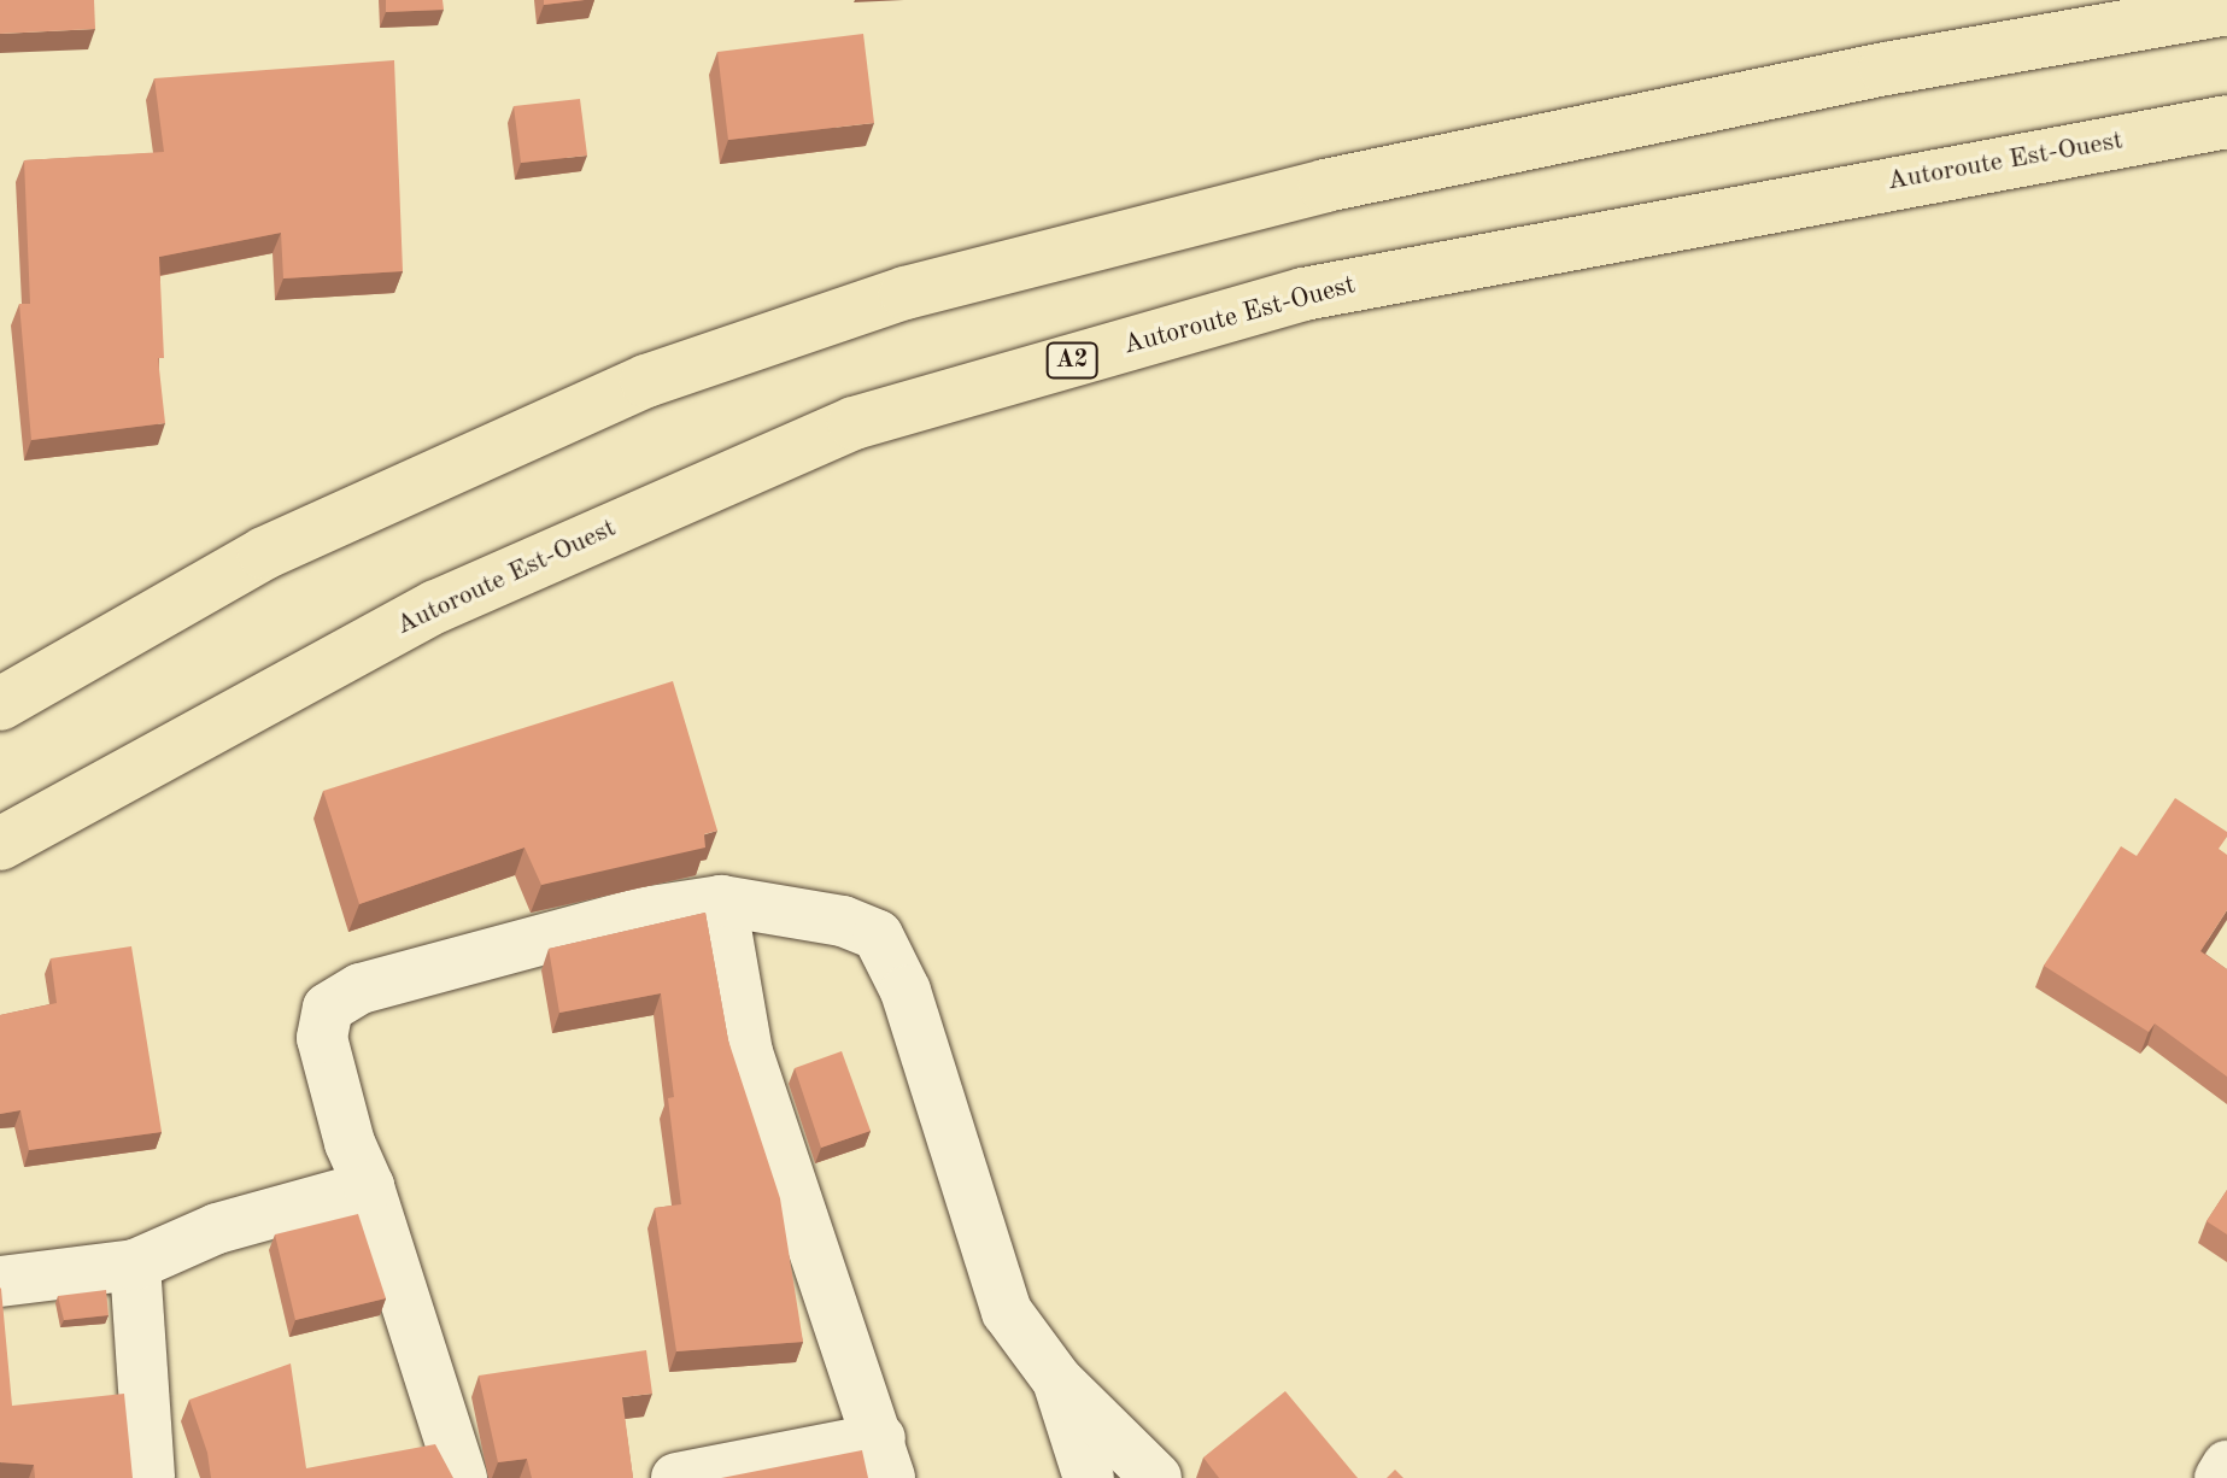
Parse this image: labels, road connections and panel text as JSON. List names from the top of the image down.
{
  "streets": {
    "highway": ["Autoroute Est-Ouest", "A2"]
  }
}
